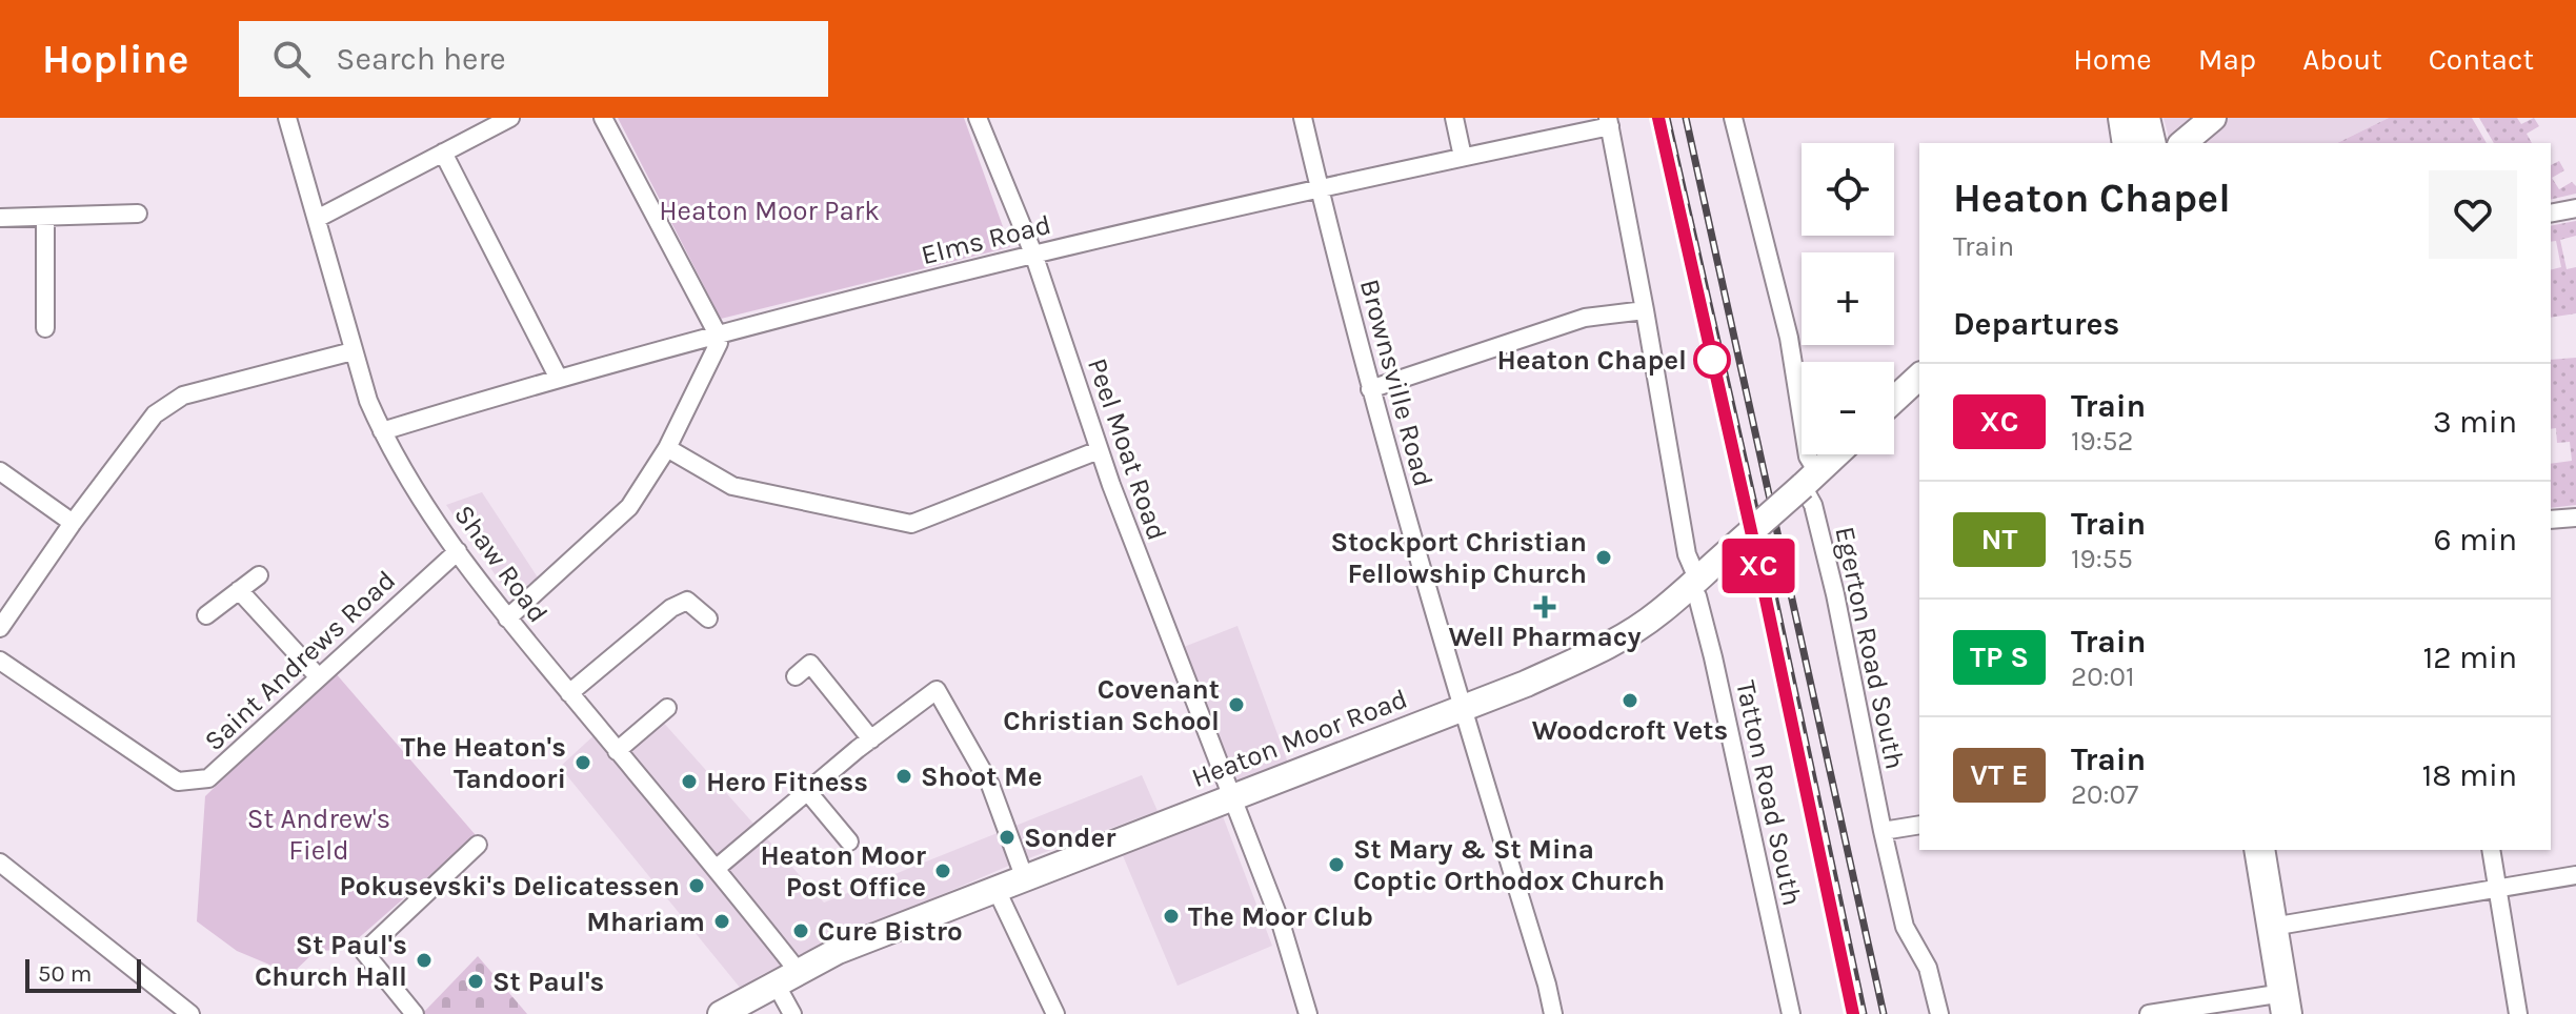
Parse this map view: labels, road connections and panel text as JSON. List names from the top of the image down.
{
  "streets": {
    "main road": ["Heaton Moor Road"],
    "street": [
      "Elms Road",
      "Brownsville Road",
      "Peel Moat Road",
      "Shaw Road",
      "Egerton Road South",
      "Saint Andrews Road",
      "Tatton Road South"
    ]
  },
  "crossings": [
    ["Elms Road", "Brownsville Road"],
    ["Elms Road", "Peel Moat Road"],
    ["Elms Road", "Shaw Road"],
    ["Elms Road", "Tatton Road South"],
    ["Brownsville Road", "Heaton Moor Road"],
    ["Peel Moat Road", "Heaton Moor Road"],
    ["Shaw Road", "Saint Andrews Road"],
    ["Shaw Road", "Heaton Moor Road"],
    ["Egerton Road South", "Heaton Moor Road"],
    ["Heaton Moor Road", "Tatton Road South"]
  ],
  "parks": ["Heaton Moor Park", "St Andrew's Field"],
  "places": {
    "other": [
      "Heaton Chapel",
      "Stockport Christian Fellowship Church",
      "Woodcroft Vets",
      "Covenant Christian School",
      "The Heaton's Tandoori",
      "Shoot Me",
      "Hero Fitness",
      "Sonder",
      "St Mary & St Mina Coptic Orthodox Church",
      "Heaton Moor Post Office",
      "Pokusevski's Delicatessen",
      "The Moor Club",
      "Mhariam",
      "Cure Bistro",
      "St Paul's Church Hall",
      "St Paul's"
    ],
    "health": ["Well Pharmacy"]
  },
  "scale_bar": "50 m",
  "page": {
    "header": "Hopline",
    "search": "Search here",
    "nav": [
      "Home",
      "Map",
      "About",
      "Contact"
    ],
    "on_map": "XC",
    "map_buttons": ["+", "−"],
    "heading": [
      ["Heaton Chapel", "Train"],
      "Departures"
    ],
    "list": [
      {
        "mark": "XC",
        "name": "Train",
        "note": "19:52",
        "value": "3 min"
      },
      {
        "mark": "NT",
        "name": "Train",
        "note": "19:55",
        "value": "6 min"
      },
      {
        "mark": "TP S",
        "name": "Train",
        "note": "20:01",
        "value": "12 min"
      },
      {
        "mark": "VT E",
        "name": "Train",
        "note": "20:07",
        "value": "18 min"
      }
    ],
    "scale": "50 m"
  }
}
